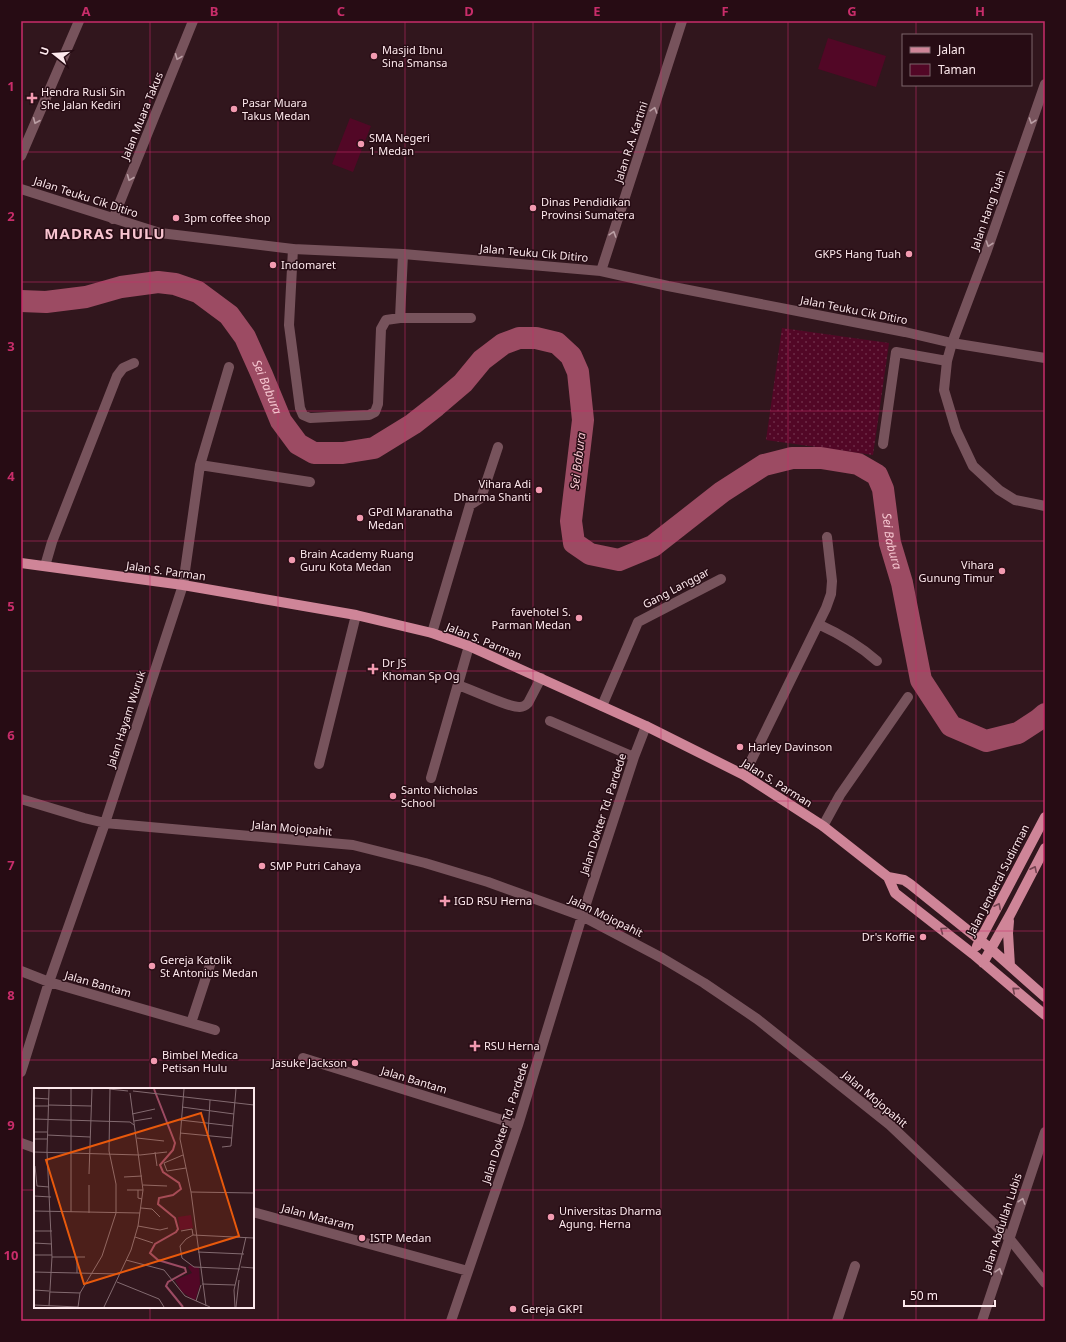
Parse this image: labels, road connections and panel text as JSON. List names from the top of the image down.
{
  "streets": {
    "main road": ["Jalan S. Parman", "Jalan Jenderal Sudirman"],
    "street": [
      "Jalan Muara Takus",
      "Jalan R.A. Kartini",
      "Jalan Teuku Cik Ditiro",
      "Jalan Hang Tuah",
      "Gang Langgar",
      "Jalan Hayam Wuruk",
      "Jalan Dokter Td. Pardede",
      "Jalan Mojopahit",
      "Jalan Bantam",
      "Jalan Mataram",
      "Jalan Abdullah Lubis"
    ]
  },
  "crossings": [
    ["Jalan Muara Takus", "Jalan Teuku Cik Ditiro"],
    ["Jalan R.A. Kartini", "Jalan Teuku Cik Ditiro"],
    ["Jalan Teuku Cik Ditiro", "Jalan Hang Tuah"],
    ["Jalan S. Parman", "Gang Langgar"],
    ["Jalan S. Parman", "Jalan Hayam Wuruk"],
    ["Jalan S. Parman", "Jalan Dokter Td. Pardede"],
    ["Jalan S. Parman", "Jalan Jenderal Sudirman"],
    ["Jalan Hayam Wuruk", "Jalan Mojopahit"],
    ["Jalan Hayam Wuruk", "Jalan Bantam"],
    ["Jalan Dokter Td. Pardede", "Jalan Mojopahit"],
    ["Jalan Dokter Td. Pardede", "Jalan Bantam"],
    ["Jalan Dokter Td. Pardede", "Jalan Mataram"],
    ["Jalan Mojopahit", "Jalan Abdullah Lubis"]
  ],
  "one_way": [
    "Jalan Muara Takus",
    "Jalan R.A. Kartini",
    "Jalan Hang Tuah",
    "Jalan Abdullah Lubis"
  ],
  "districts": ["MADRAS HULU"],
  "water": ["Sei Babura"],
  "places": {
    "other": [
      "Masjid Ibnu Sina Smansa",
      "Pasar Muara Takus Medan",
      "SMA Negeri 1 Medan",
      "Dinas Pendidikan Provinsi Sumatera",
      "3pm coffee shop",
      "GKPS Hang Tuah",
      "Indomaret",
      "Vihara Adi Dharma Shanti",
      "GPdI Maranatha Medan",
      "Brain Academy Ruang Guru Kota Medan",
      "Vihara Gunung Timur",
      "favehotel S. Parman Medan",
      "Harley Davinson",
      "Santo Nicholas School",
      "SMP Putri Cahaya",
      "Dr's Koffie",
      "Gereja Katolik St Antonius Medan",
      "Bimbel Medica Petisan Hulu",
      "Jasuke Jackson",
      "Universitas Dharma Agung. Herna",
      "ISTP Medan",
      "Gereja GKPI"
    ],
    "health": [
      "Hendra Rusli Sin She Jalan Kediri",
      "Dr JS Khoman Sp Og",
      "IGD RSU Herna",
      "RSU Herna"
    ]
  },
  "legend": ["Jalan", "Taman"],
  "scale_bar": "50 m",
  "north": "left",
  "grid": {
    "columns": [
      "A",
      "B",
      "C",
      "D",
      "E",
      "F",
      "G",
      "H"
    ],
    "rows": [
      "1",
      "2",
      "3",
      "4",
      "5",
      "6",
      "7",
      "8",
      "9",
      "10"
    ]
  }
}
